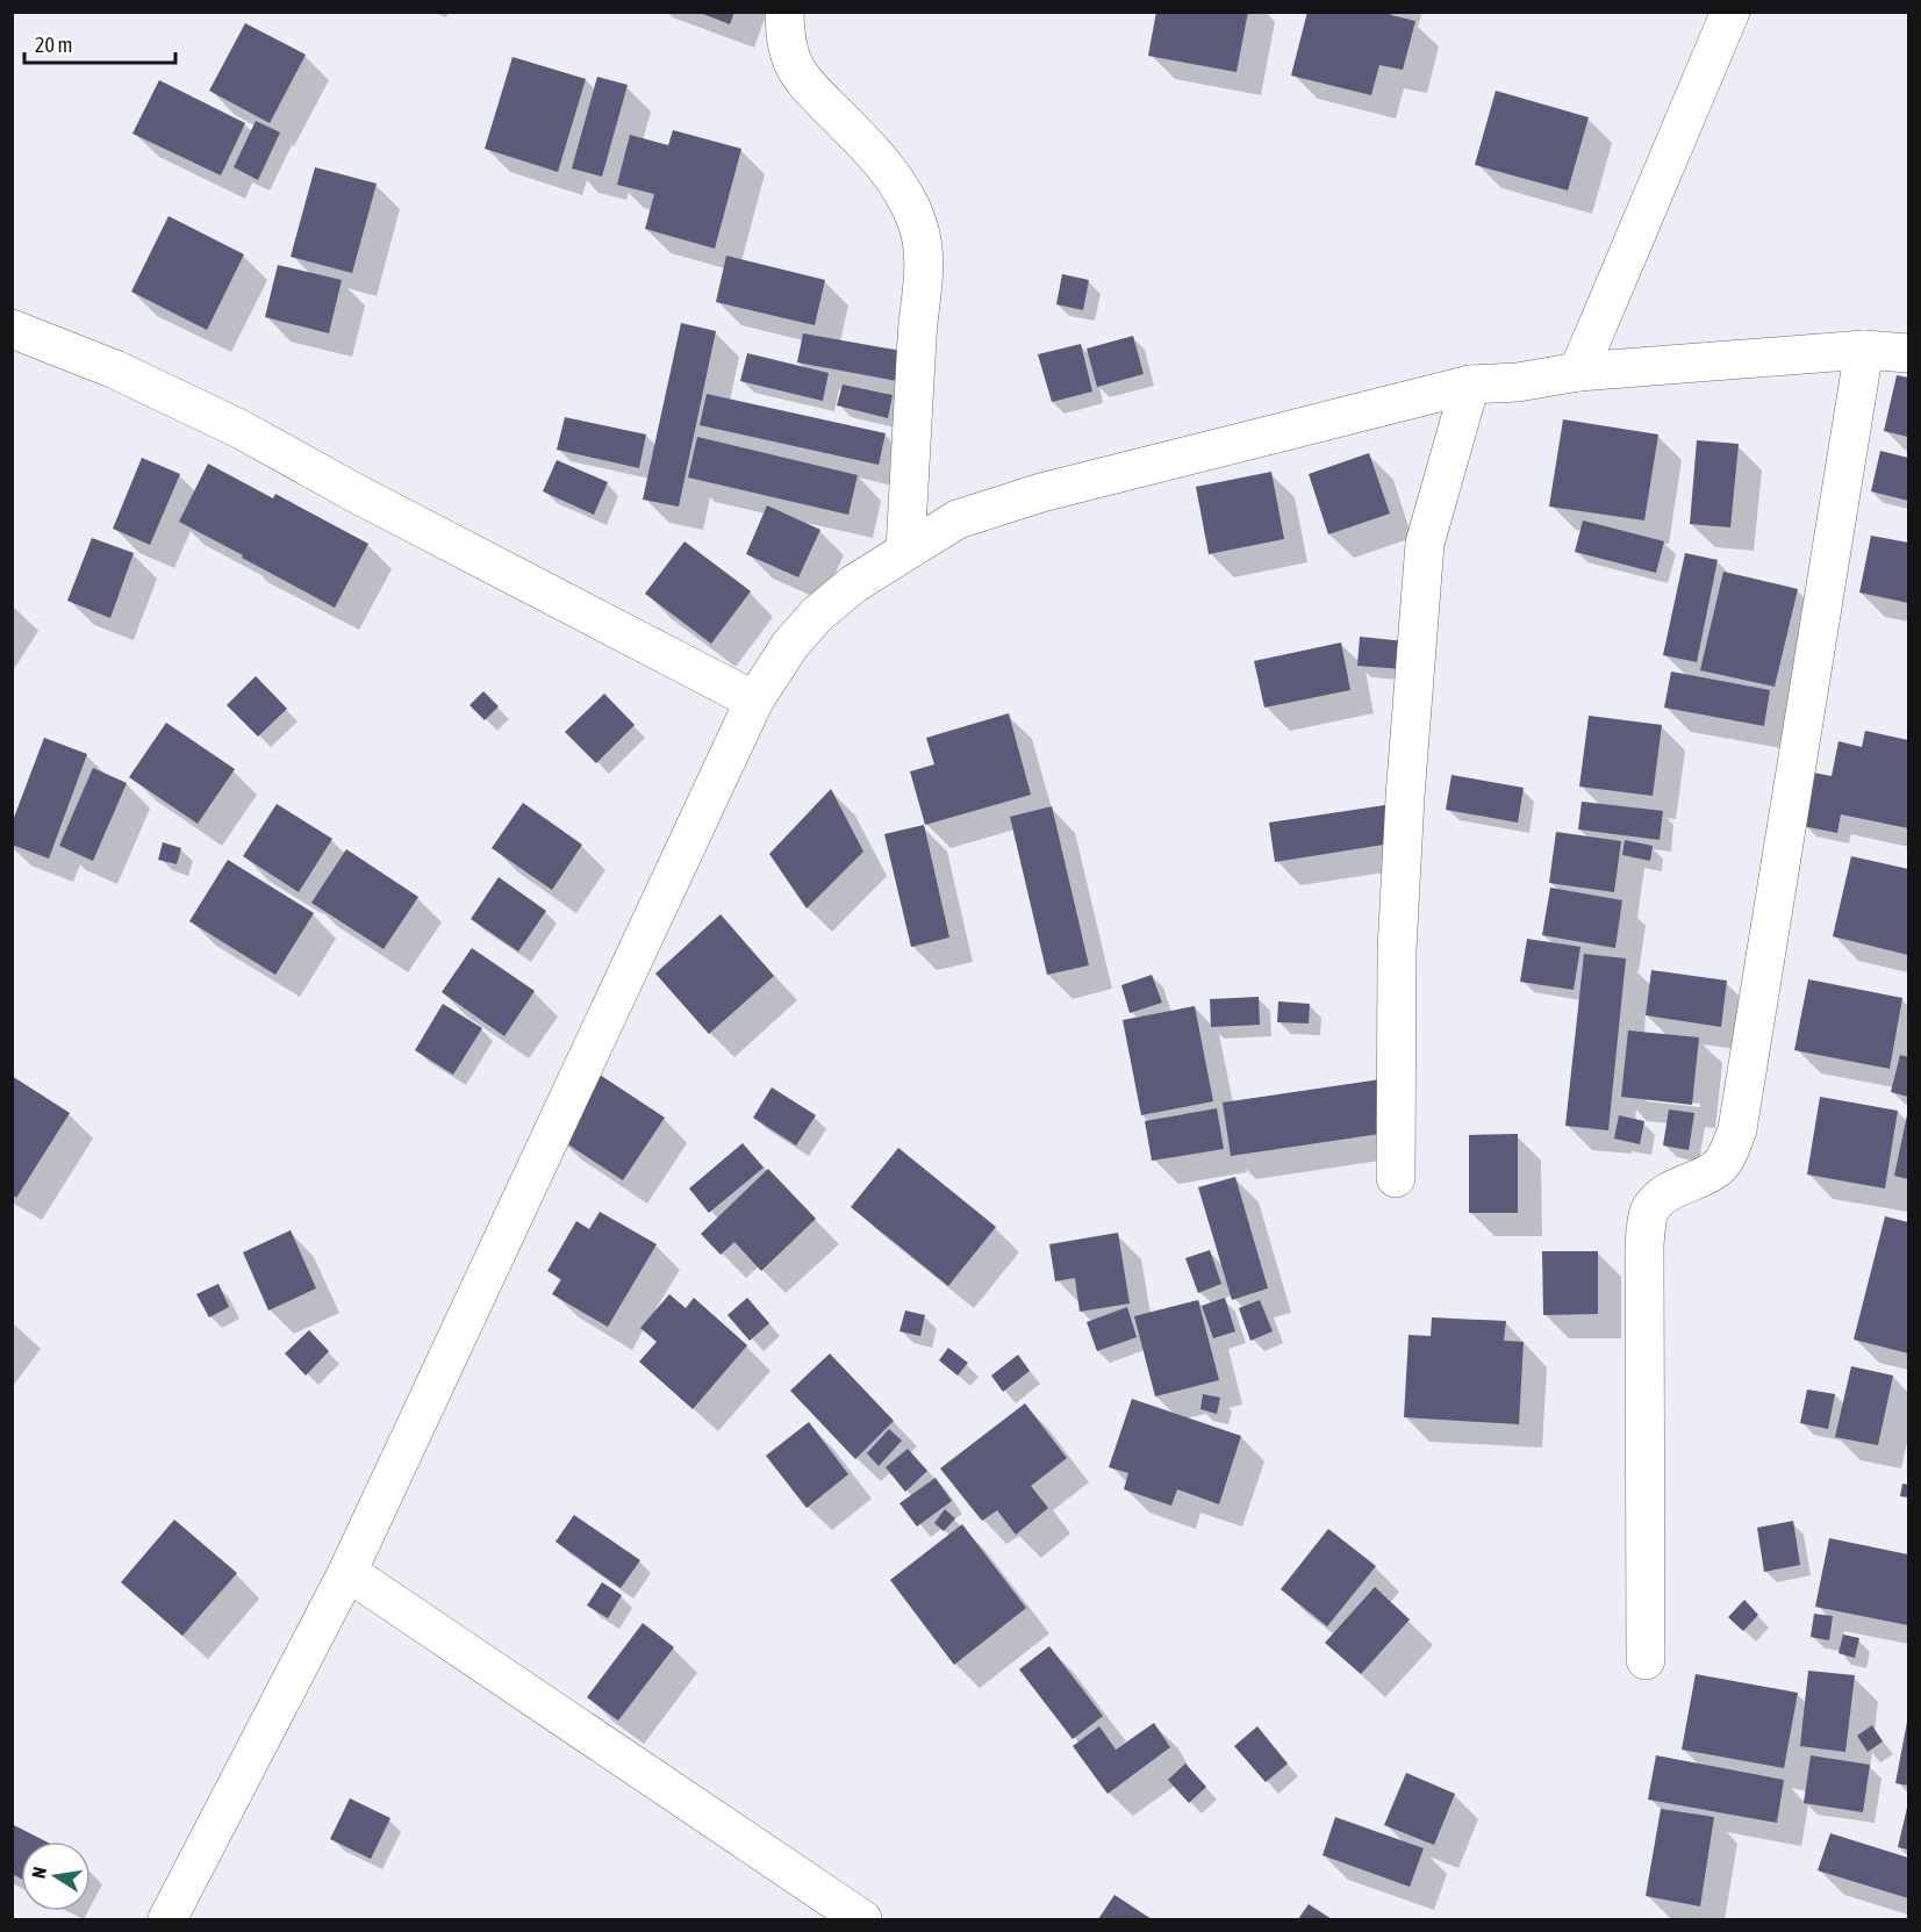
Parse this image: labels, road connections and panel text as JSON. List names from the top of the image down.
{
  "scale_bar": "20 m",
  "north": "left"
}
